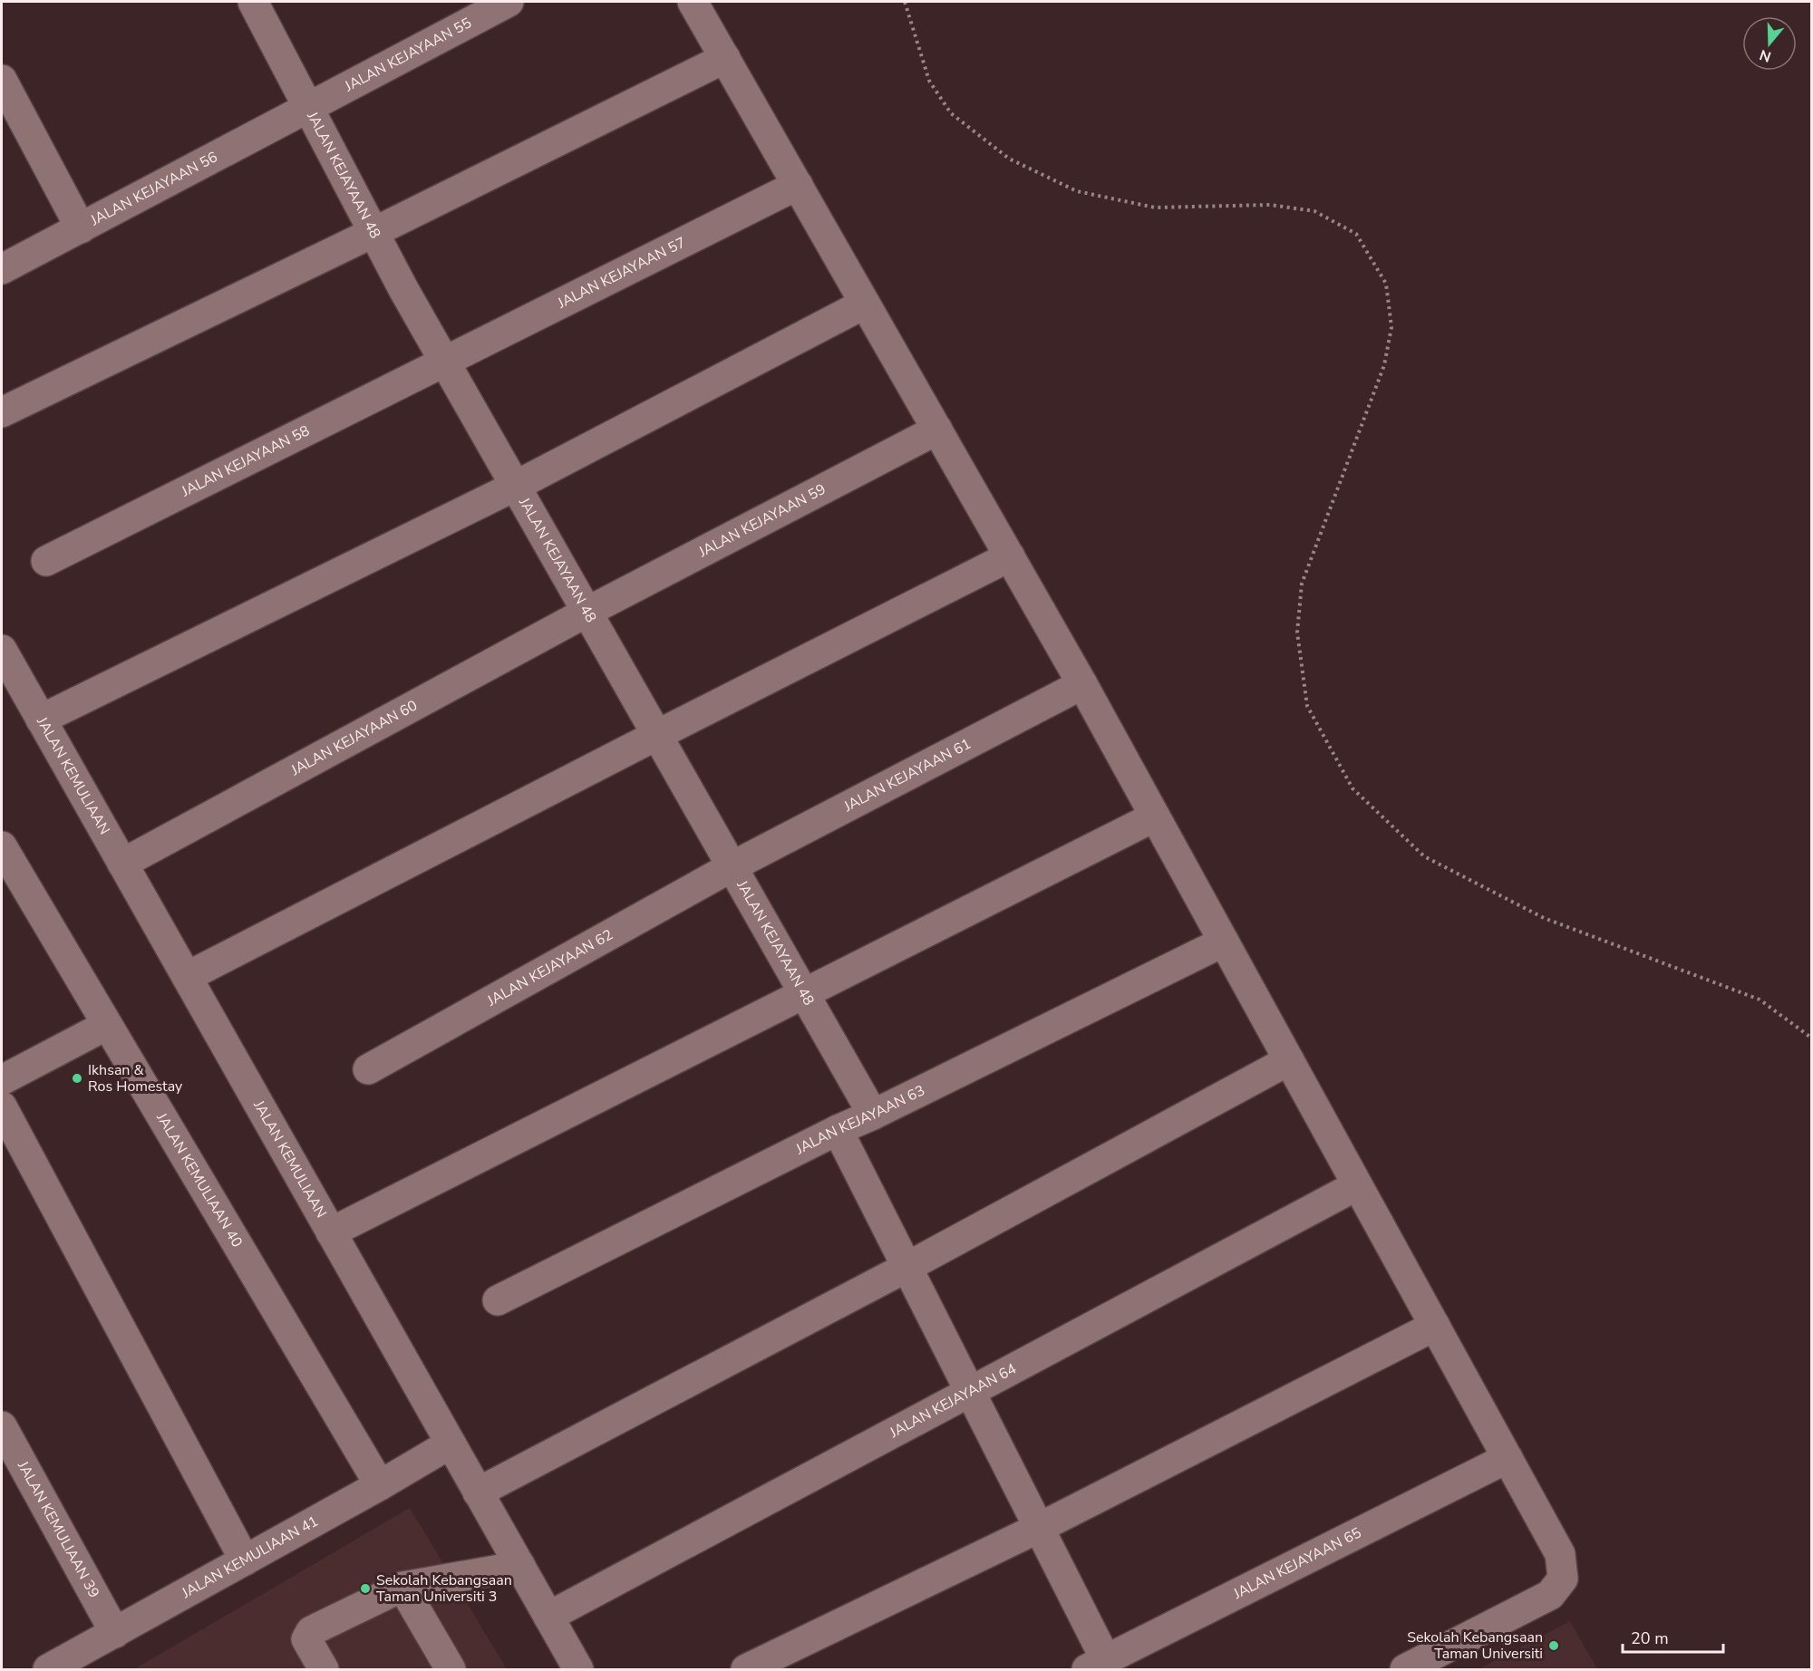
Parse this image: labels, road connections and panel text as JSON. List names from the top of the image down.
{
  "streets": {
    "street": [
      "JALAN KEJAYAAN 55",
      "JALAN KEJAYAAN 48",
      "JALAN KEJAYAAN 56",
      "JALAN KEJAYAAN 57",
      "JALAN KEJAYAAN 58",
      "JALAN KEJAYAAN 59",
      "JALAN KEJAYAAN 60",
      "JALAN KEJAYAAN 61",
      "JALAN KEMULIAAN",
      "JALAN KEJAYAAN 62",
      "JALAN KEJAYAAN 63",
      "JALAN KEMULIAAN 40",
      "JALAN KEJAYAAN 64",
      "JALAN KEMULIAAN 39",
      "JALAN KEMULIAAN 41",
      "JALAN KEJAYAAN 65"
    ]
  },
  "crossings": [
    ["JALAN KEJAYAAN 55", "JALAN KEJAYAAN 48"],
    ["JALAN KEJAYAAN 55", "JALAN KEJAYAAN 56"],
    ["JALAN KEJAYAAN 48", "JALAN KEJAYAAN 56"],
    ["JALAN KEJAYAAN 48", "JALAN KEJAYAAN 57"],
    ["JALAN KEJAYAAN 48", "JALAN KEJAYAAN 58"],
    ["JALAN KEJAYAAN 48", "JALAN KEJAYAAN 59"],
    ["JALAN KEJAYAAN 48", "JALAN KEJAYAAN 60"],
    ["JALAN KEJAYAAN 48", "JALAN KEJAYAAN 61"],
    ["JALAN KEJAYAAN 48", "JALAN KEJAYAAN 62"],
    ["JALAN KEJAYAAN 48", "JALAN KEJAYAAN 63"],
    ["JALAN KEJAYAAN 57", "JALAN KEJAYAAN 58"],
    ["JALAN KEJAYAAN 59", "JALAN KEJAYAAN 60"],
    ["JALAN KEJAYAAN 60", "JALAN KEMULIAAN"],
    ["JALAN KEJAYAAN 61", "JALAN KEJAYAAN 62"],
    ["JALAN KEMULIAAN", "JALAN KEJAYAAN 64"],
    ["JALAN KEMULIAAN", "JALAN KEMULIAAN 41"],
    ["JALAN KEMULIAAN 40", "JALAN KEMULIAAN 41"],
    ["JALAN KEMULIAAN 39", "JALAN KEMULIAAN 41"]
  ],
  "places": ["Ikhsan & Ros Homestay", "Sekolah Kebangsaan Taman Universiti 3", "Sekolah Kebangsaan Taman Universiti"],
  "scale_bar": "20 m",
  "north": "bottom"
}
